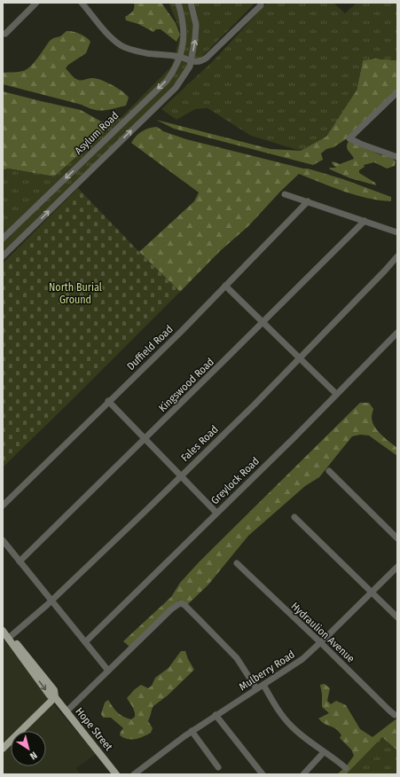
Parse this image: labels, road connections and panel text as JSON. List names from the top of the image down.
{
  "streets": {
    "main road": ["Hope Street"],
    "street": [
      "Asylum Road",
      "Duffield Road",
      "Kingswood Road",
      "Fales Road",
      "Greylock Road",
      "Hydraulion Avenue",
      "Mulberry Road"
    ]
  },
  "crossings": [
    ["Fales Road", "Hope Street"],
    ["Hydraulion Avenue", "Mulberry Road"]
  ],
  "parks": ["North Burial Ground"],
  "north": "bottom right"
}
